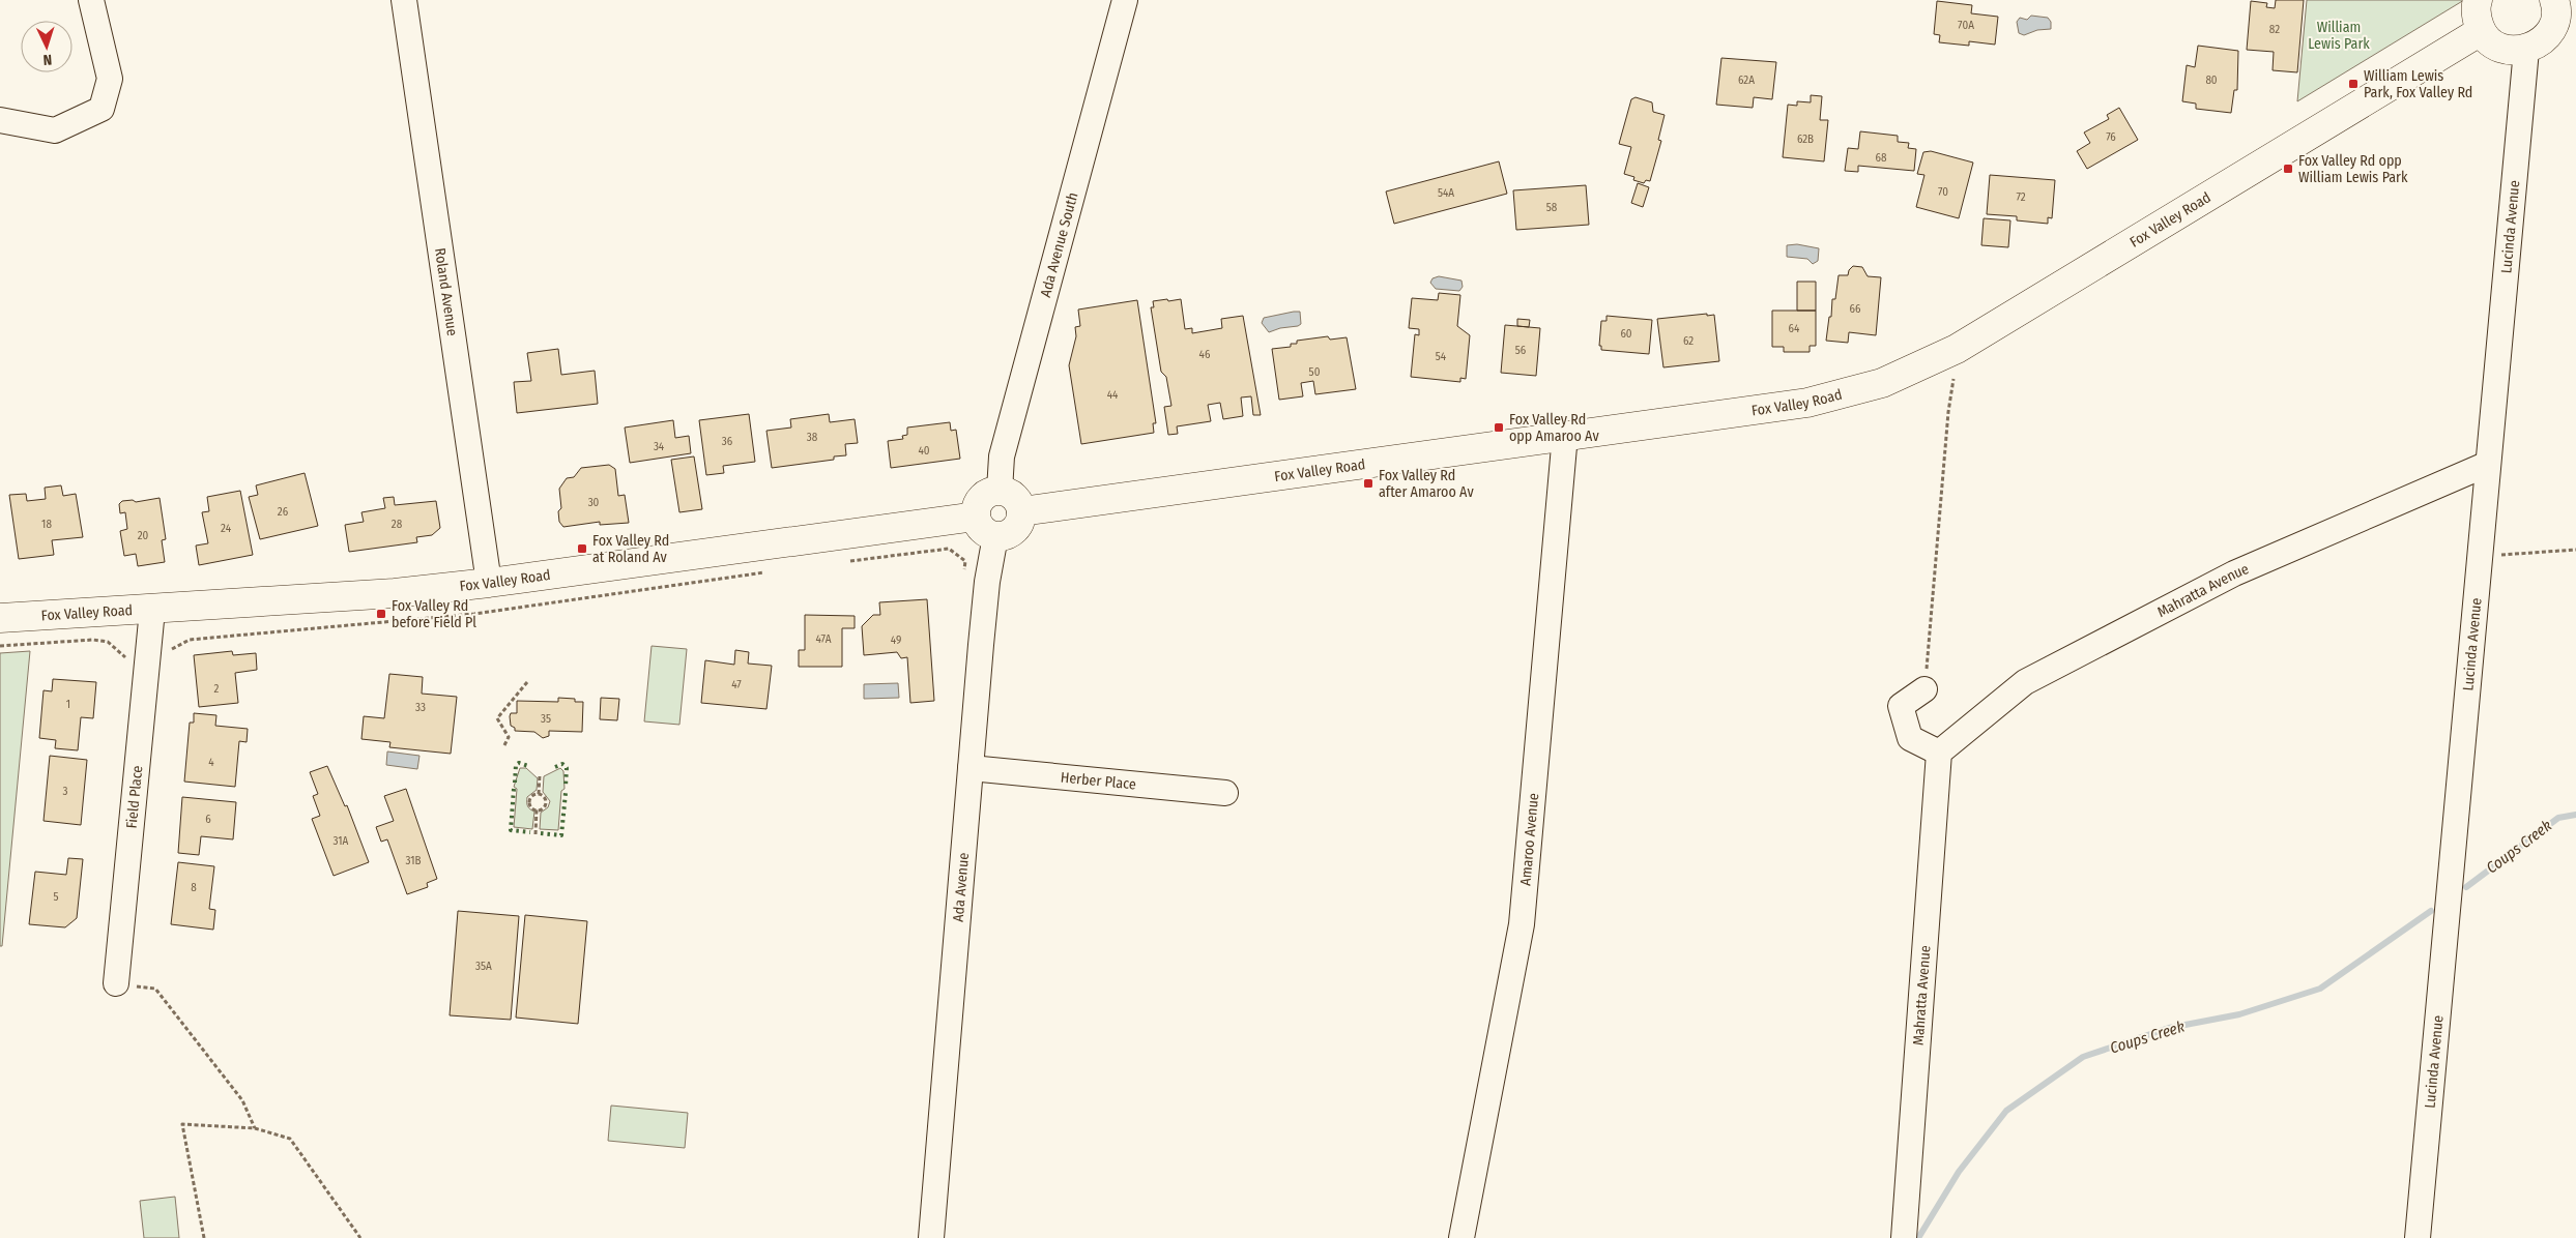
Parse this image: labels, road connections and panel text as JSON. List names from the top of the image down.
{
  "streets": {
    "main road": ["Fox Valley Road"],
    "street": [
      "Lucinda Avenue",
      "Ada Avenue South",
      "Roland Avenue",
      "Mahratta Avenue",
      "Herber Place",
      "Field Place",
      "Amaroo Avenue",
      "Ada Avenue"
    ]
  },
  "crossings": [
    ["Fox Valley Road", "Ada Avenue South"],
    ["Fox Valley Road", "Roland Avenue"],
    ["Fox Valley Road", "Field Place"],
    ["Fox Valley Road", "Amaroo Avenue"],
    ["Fox Valley Road", "Ada Avenue"],
    ["Lucinda Avenue", "Mahratta Avenue"],
    ["Ada Avenue South", "Ada Avenue"],
    ["Herber Place", "Ada Avenue"]
  ],
  "water": ["Coups Creek"],
  "parks": ["William Lewis Park"],
  "places": {
    "transit": [
      "William Lewis Park, Fox Valley Rd",
      "Fox Valley Rd opp William Lewis Park",
      "Fox Valley Rd opp Amaroo Av",
      "Fox Valley Rd after Amaroo Av",
      "Fox Valley Rd at Roland Av",
      "Fox Valley Rd before Field Pl"
    ]
  },
  "house_numbers": [
    "70A",
    "82",
    "62A",
    "80",
    "76",
    "62B",
    "68",
    "70",
    "54A",
    "72",
    "58",
    "66",
    "64",
    "60",
    "62",
    "56",
    "46",
    "54",
    "50",
    "44",
    "38",
    "36",
    "34",
    "40",
    "30",
    "26",
    "18",
    "28",
    "24",
    "20",
    "47A",
    "49",
    "47",
    "2",
    "1",
    "33",
    "35",
    "4",
    "3",
    "6",
    "31A",
    "31B",
    "8",
    "5",
    "35A"
  ],
  "north": "bottom"
}
